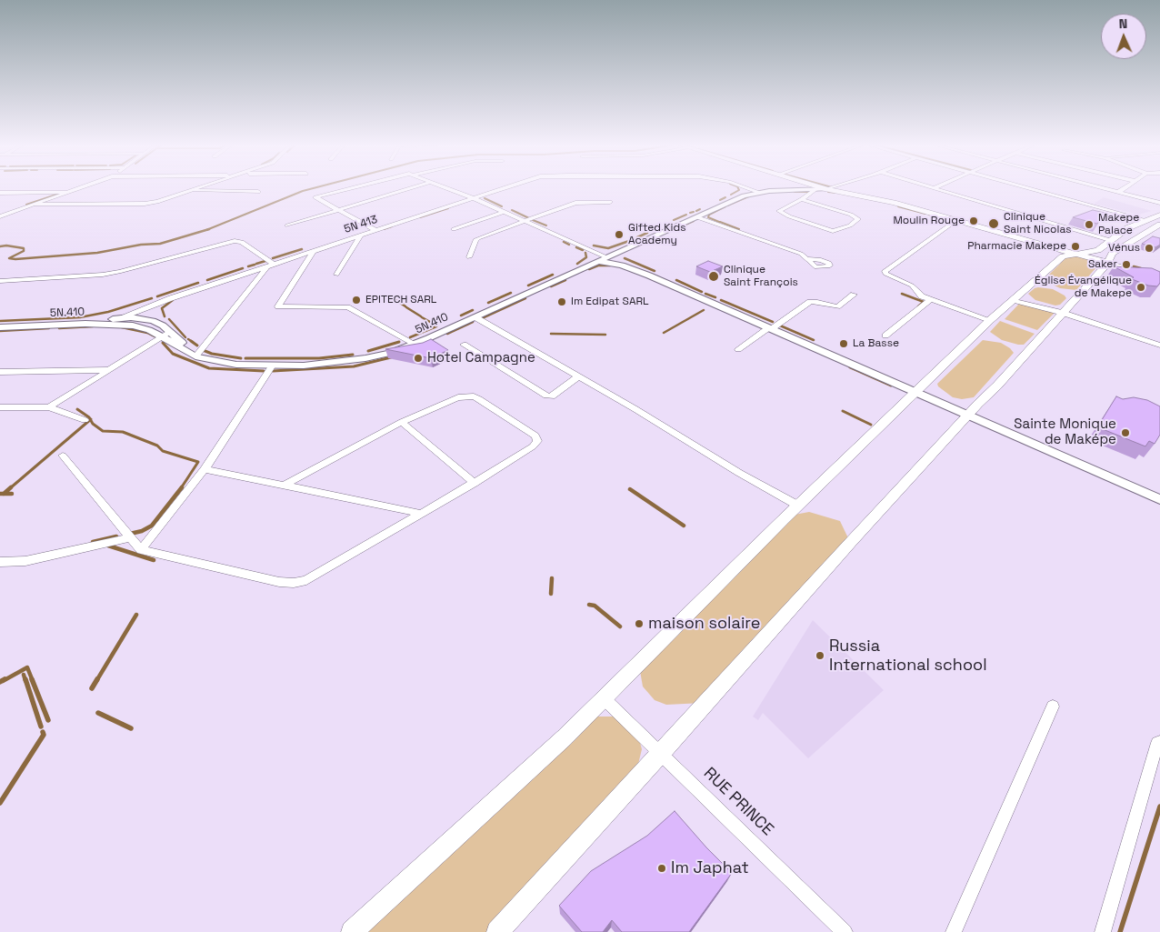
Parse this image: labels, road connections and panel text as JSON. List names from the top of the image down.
{
  "streets": {
    "street": ["5N 413", "5N.410", "RUE PRINCE"]
  },
  "crossings": [
    ["5N 413", "5N.410"]
  ],
  "places": [
    "Moulin Rouge",
    "Clinique Saint Nicolas",
    "Makepe Palace",
    "Gifted Kids Academy",
    "Pharmacie Makepe",
    "Vénus",
    "Saker",
    "Clinique Saint François",
    "Église Évangélique de Makepe",
    "EPITECH SARL",
    "Im Edipat SARL",
    "La Basse",
    "Hotel Campagne",
    "Sainte Monique de Maképe",
    "maison solaire",
    "Russia International school",
    "Im Japhat"
  ],
  "north": "top"
}
